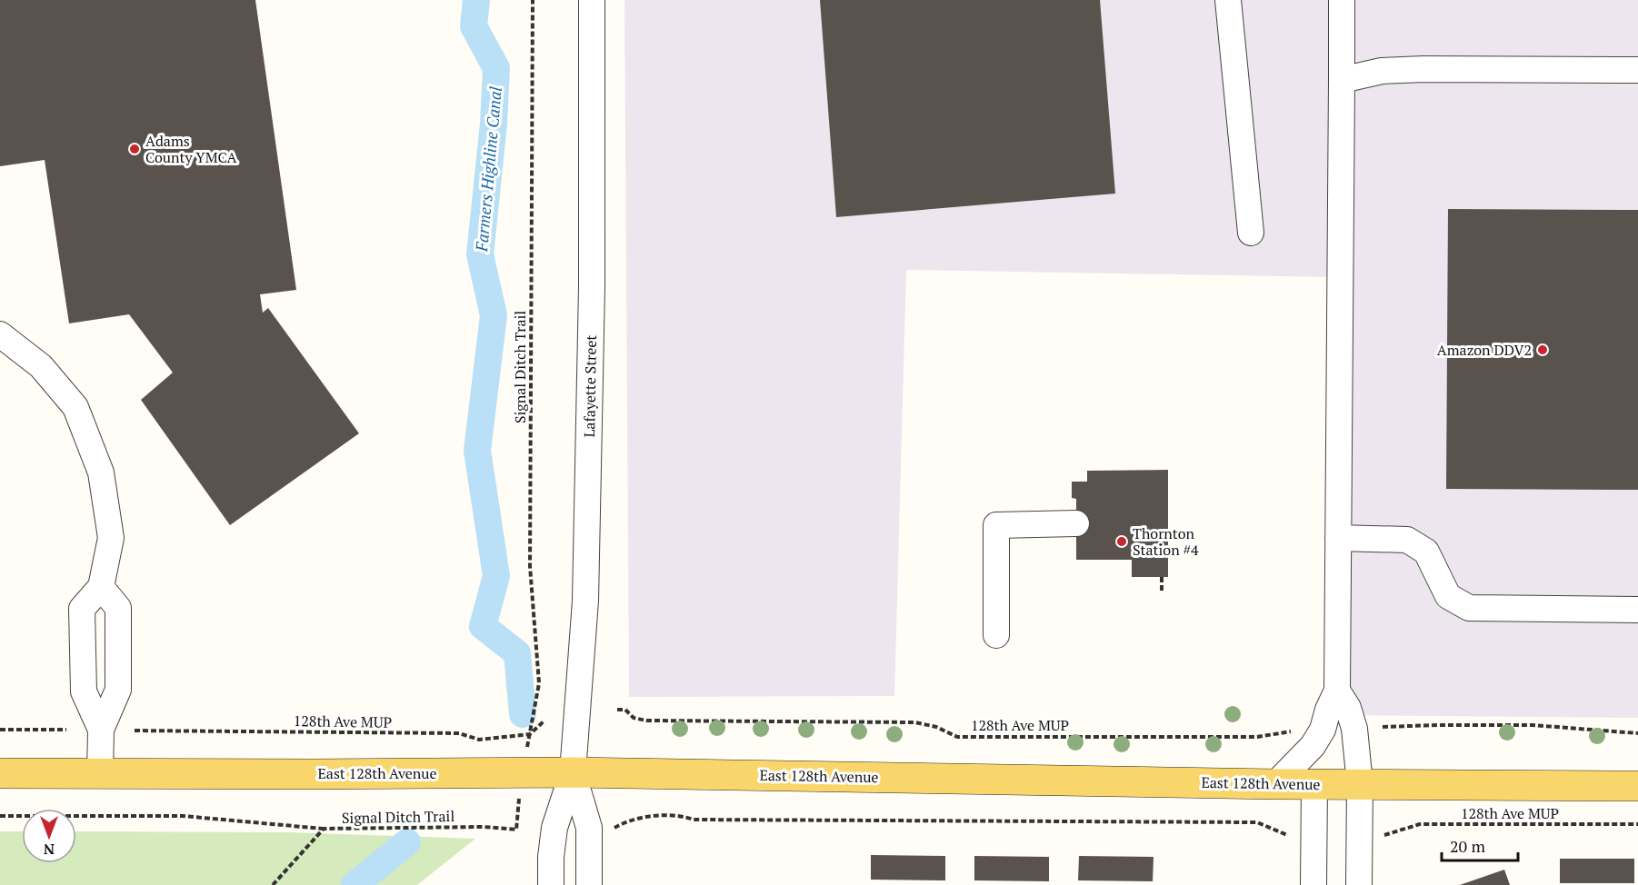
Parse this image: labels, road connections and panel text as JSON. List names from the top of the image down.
{
  "streets": {
    "main road": ["East 128th Avenue"],
    "street": ["Lafayette Street"],
    "path": ["Signal Ditch Trail", "128th Ave MUP"]
  },
  "crossings": [
    ["Signal Ditch Trail", "128th Ave MUP"],
    ["Lafayette Street", "East 128th Avenue"]
  ],
  "water": ["Farmers Highline Canal"],
  "places": ["Adams County YMCA", "Amazon DDV2", "Thornton Station #4"],
  "scale_bar": "20 m",
  "north": "bottom"
}
